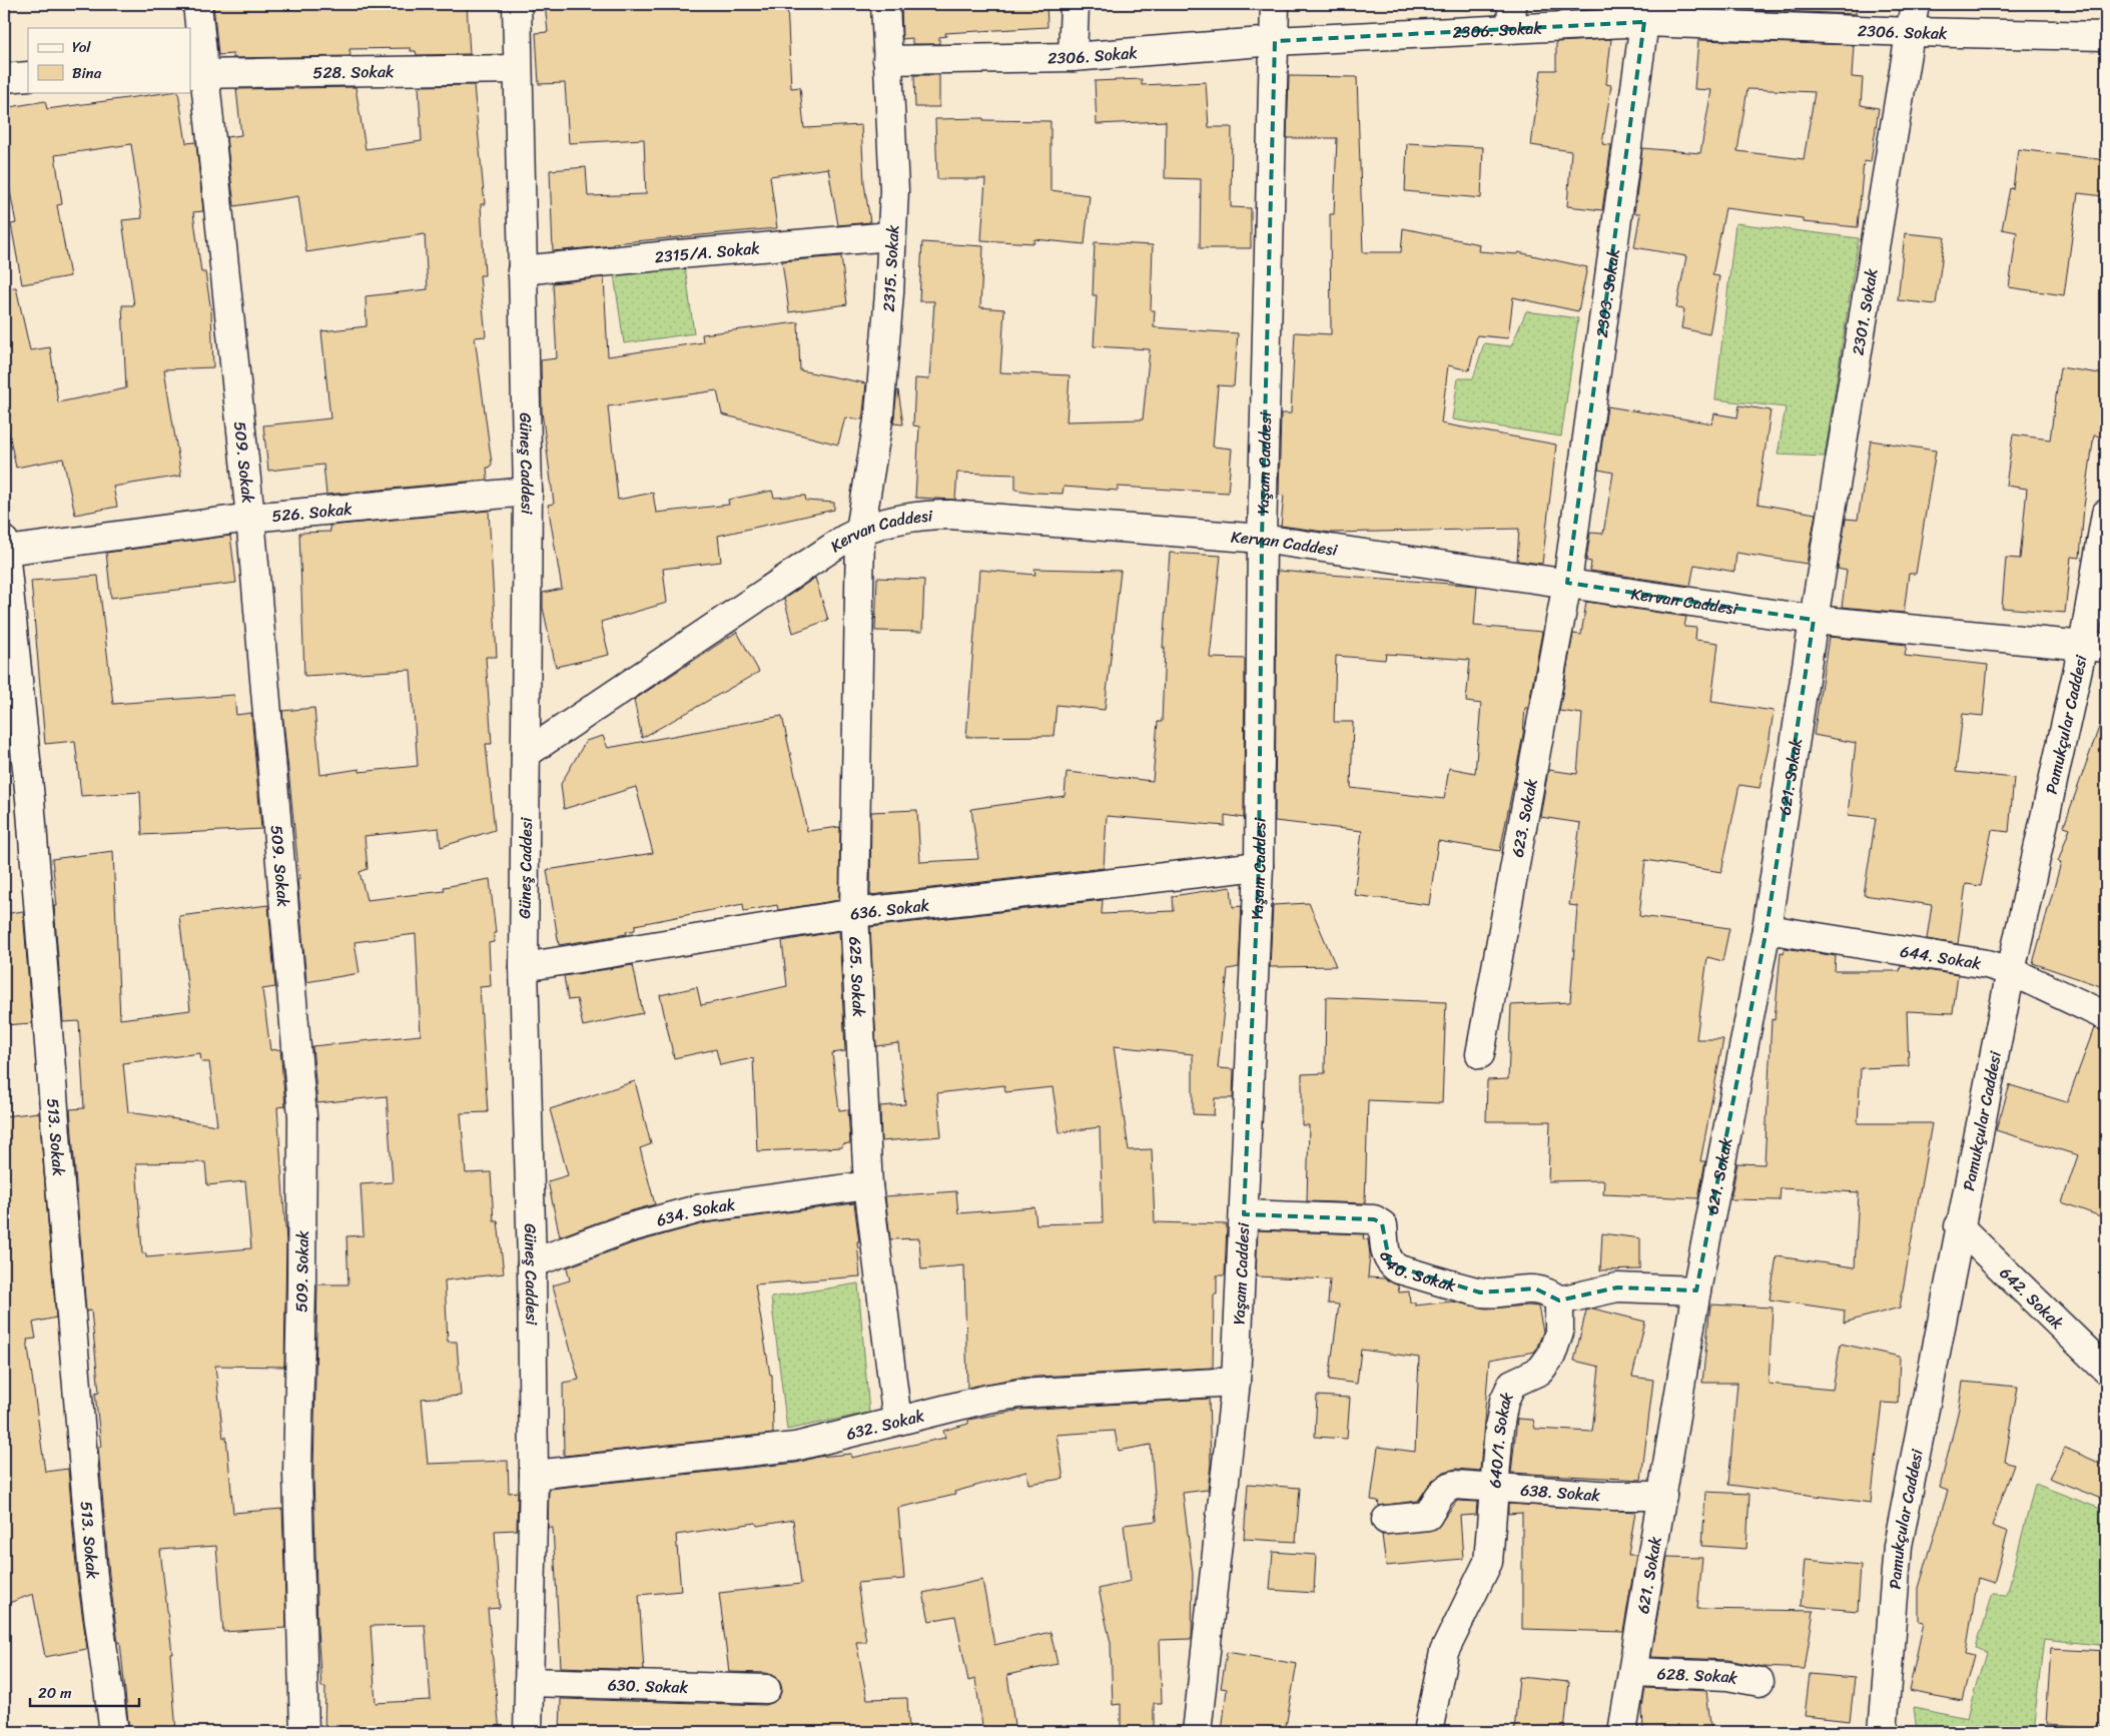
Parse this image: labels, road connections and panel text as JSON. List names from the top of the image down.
{
  "streets": {
    "street": [
      "2306. Sokak",
      "528. Sokak",
      "2315/A. Sokak",
      "2315. Sokak",
      "2303. Sokak",
      "2301. Sokak",
      "509. Sokak",
      "Güneş Caddesi",
      "Yaşam Caddesi",
      "526. Sokak",
      "Kervan Caddesi",
      "Pamukçular Caddesi",
      "621. Sokak",
      "623. Sokak",
      "636. Sokak",
      "644. Sokak",
      "625. Sokak",
      "513. Sokak",
      "634. Sokak",
      "640. Sokak",
      "642. Sokak",
      "632. Sokak",
      "640/1. Sokak",
      "638. Sokak",
      "628. Sokak",
      "630. Sokak"
    ]
  },
  "crossings": [
    ["2306. Sokak", "2315. Sokak"],
    ["2306. Sokak", "2303. Sokak"],
    ["2306. Sokak", "2301. Sokak"],
    ["2306. Sokak", "Yaşam Caddesi"],
    ["528. Sokak", "509. Sokak"],
    ["528. Sokak", "Güneş Caddesi"],
    ["2315/A. Sokak", "2315. Sokak"],
    ["2315/A. Sokak", "Güneş Caddesi"],
    ["2315. Sokak", "Kervan Caddesi"],
    ["2315. Sokak", "625. Sokak"],
    ["2303. Sokak", "Kervan Caddesi"],
    ["2303. Sokak", "623. Sokak"],
    ["2301. Sokak", "Kervan Caddesi"],
    ["2301. Sokak", "621. Sokak"],
    ["509. Sokak", "526. Sokak"],
    ["Güneş Caddesi", "526. Sokak"],
    ["Güneş Caddesi", "Kervan Caddesi"],
    ["Güneş Caddesi", "636. Sokak"],
    ["Güneş Caddesi", "634. Sokak"],
    ["Güneş Caddesi", "632. Sokak"],
    ["Güneş Caddesi", "630. Sokak"],
    ["Yaşam Caddesi", "Kervan Caddesi"],
    ["Yaşam Caddesi", "636. Sokak"],
    ["Yaşam Caddesi", "640. Sokak"],
    ["Yaşam Caddesi", "632. Sokak"],
    ["526. Sokak", "513. Sokak"],
    ["Kervan Caddesi", "Pamukçular Caddesi"],
    ["Kervan Caddesi", "621. Sokak"],
    ["Kervan Caddesi", "623. Sokak"],
    ["Kervan Caddesi", "625. Sokak"],
    ["Pamukçular Caddesi", "644. Sokak"],
    ["Pamukçular Caddesi", "642. Sokak"],
    ["621. Sokak", "644. Sokak"],
    ["621. Sokak", "638. Sokak"],
    ["621. Sokak", "628. Sokak"],
    ["636. Sokak", "625. Sokak"],
    ["625. Sokak", "634. Sokak"],
    ["625. Sokak", "632. Sokak"],
    ["640. Sokak", "640/1. Sokak"],
    ["640/1. Sokak", "638. Sokak"]
  ],
  "legend": ["Yol", "Bina"],
  "scale_bar": "20 m"
}
